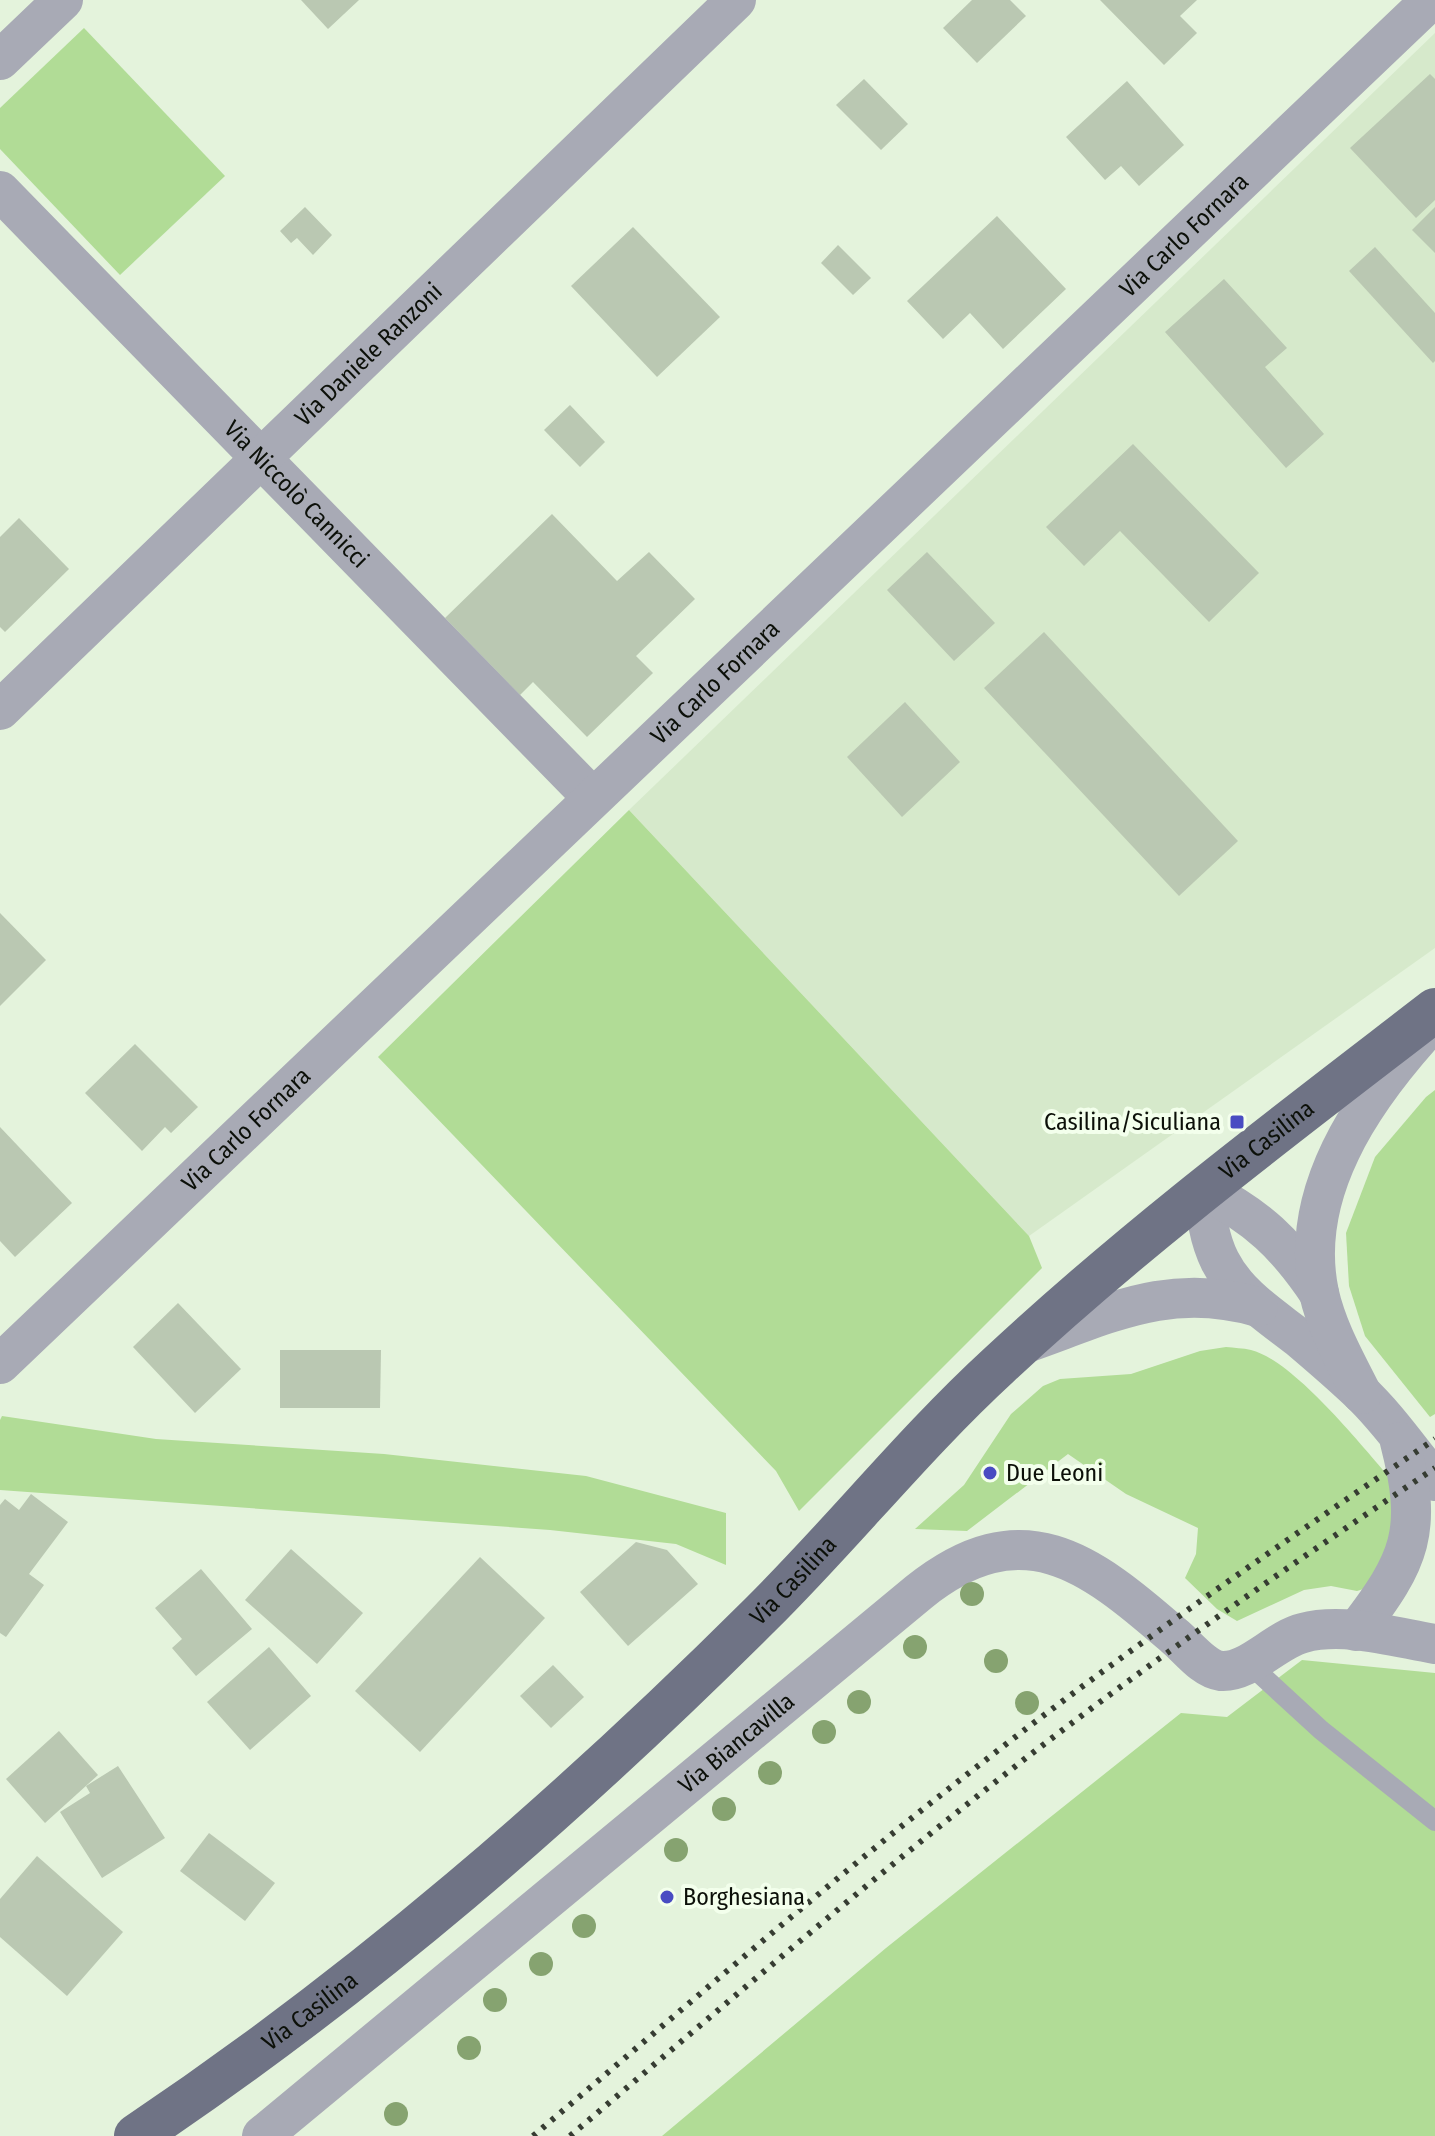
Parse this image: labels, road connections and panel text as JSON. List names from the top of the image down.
{
  "streets": {
    "main road": ["Via Casilina"],
    "street": [
      "Via Carlo Fornara",
      "Via Daniele Ranzoni",
      "Via Niccolò Cannicci",
      "Via Biancavilla"
    ]
  },
  "crossings": [
    ["Via Carlo Fornara", "Via Niccolò Cannicci"],
    ["Via Daniele Ranzoni", "Via Niccolò Cannicci"]
  ],
  "places": {
    "transit": ["Casilina/Siculiana"],
    "other": ["Due Leoni", "Borghesiana"]
  }
}
